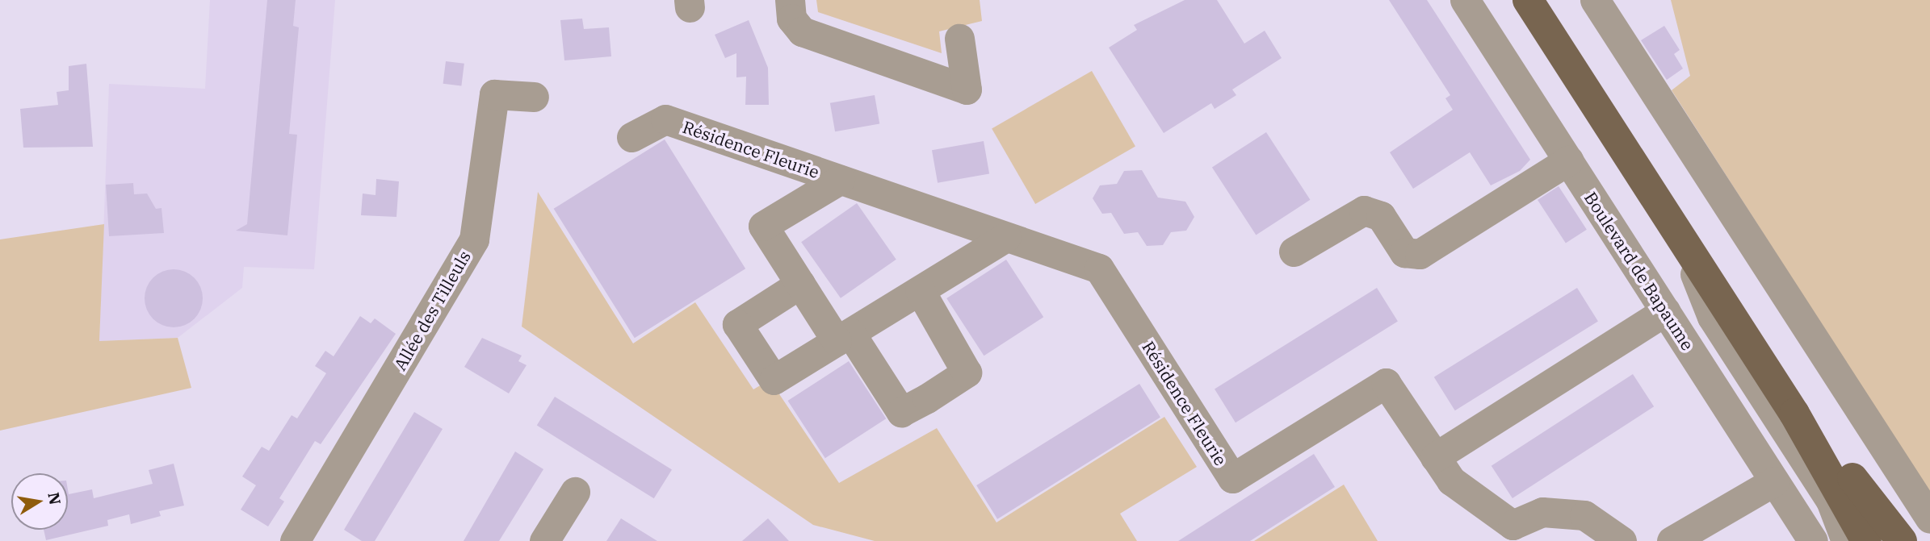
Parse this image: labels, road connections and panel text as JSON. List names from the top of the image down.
{
  "streets": {
    "street": ["Résidence Fleurie", "Boulevard de Bapaume", "Allée des Tilleuls"]
  },
  "north": "right"
}
